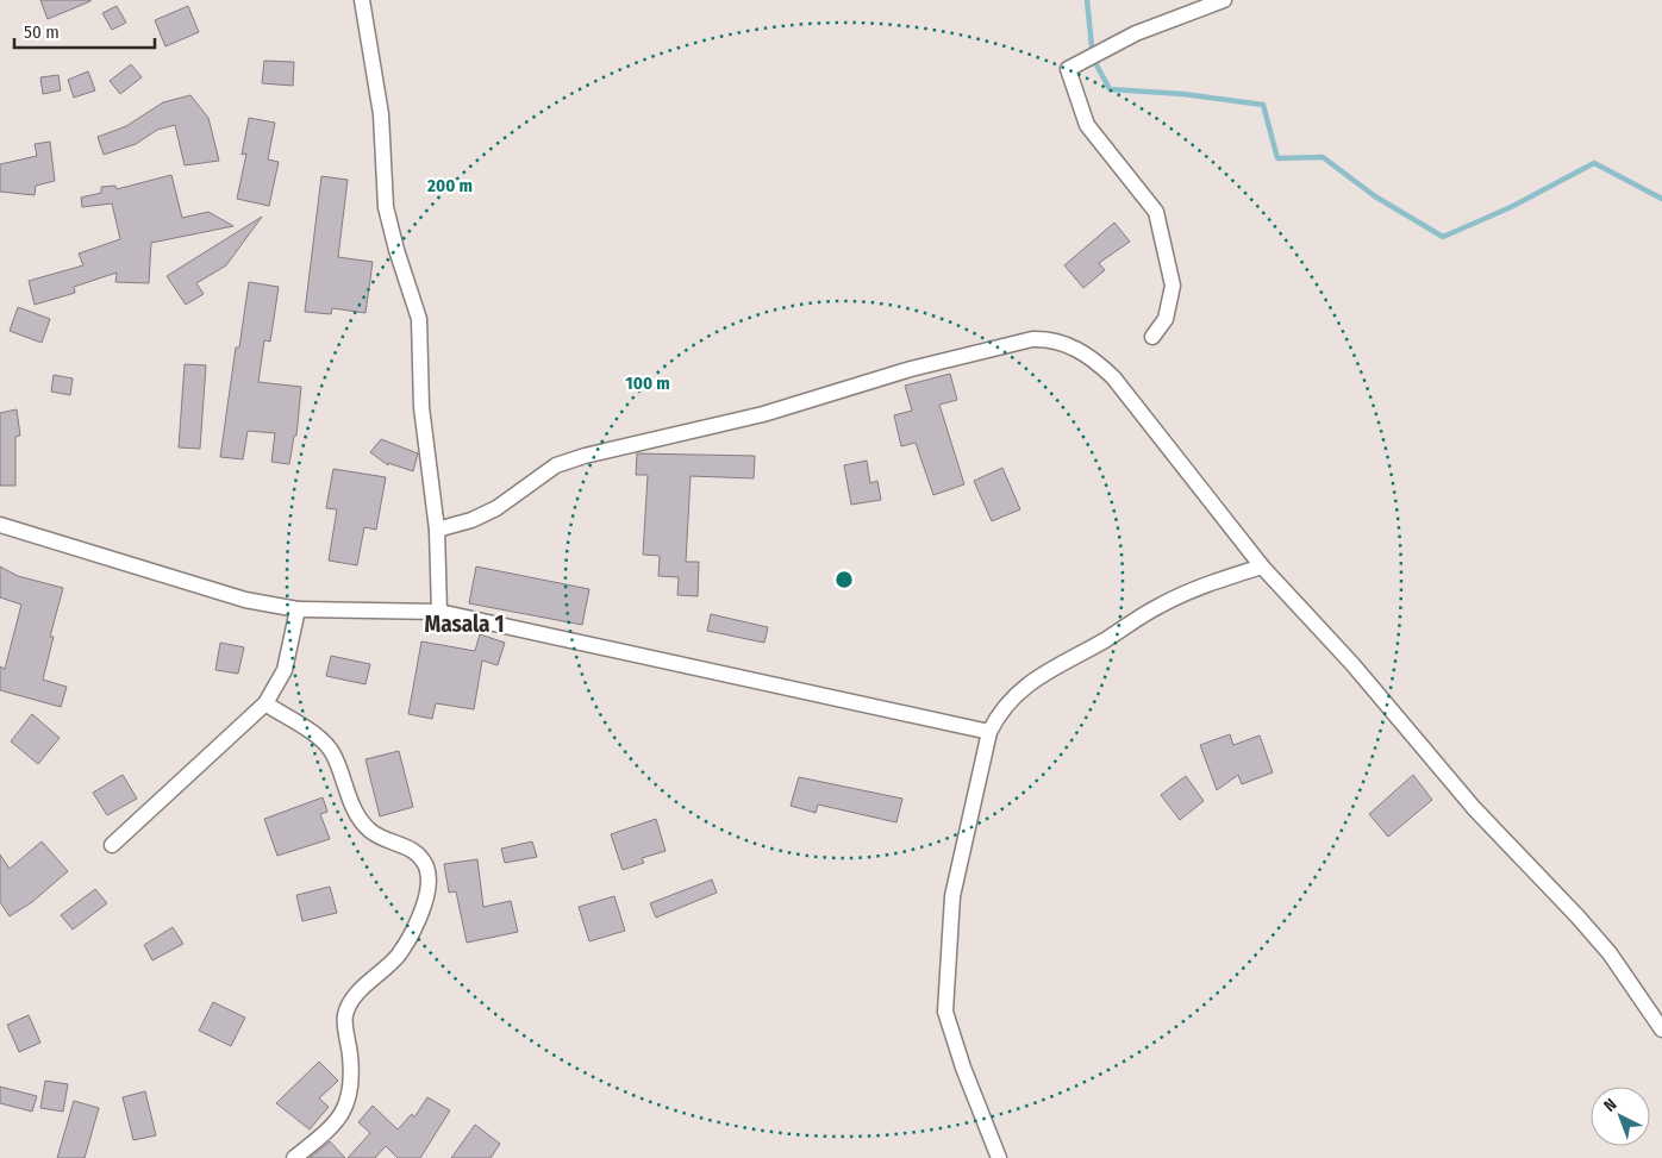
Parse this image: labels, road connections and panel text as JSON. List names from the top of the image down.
{
  "districts": ["Masala 1"],
  "scale_bar": "50 m",
  "north": "top left",
  "rings": ["200 m", "100 m"]
}
